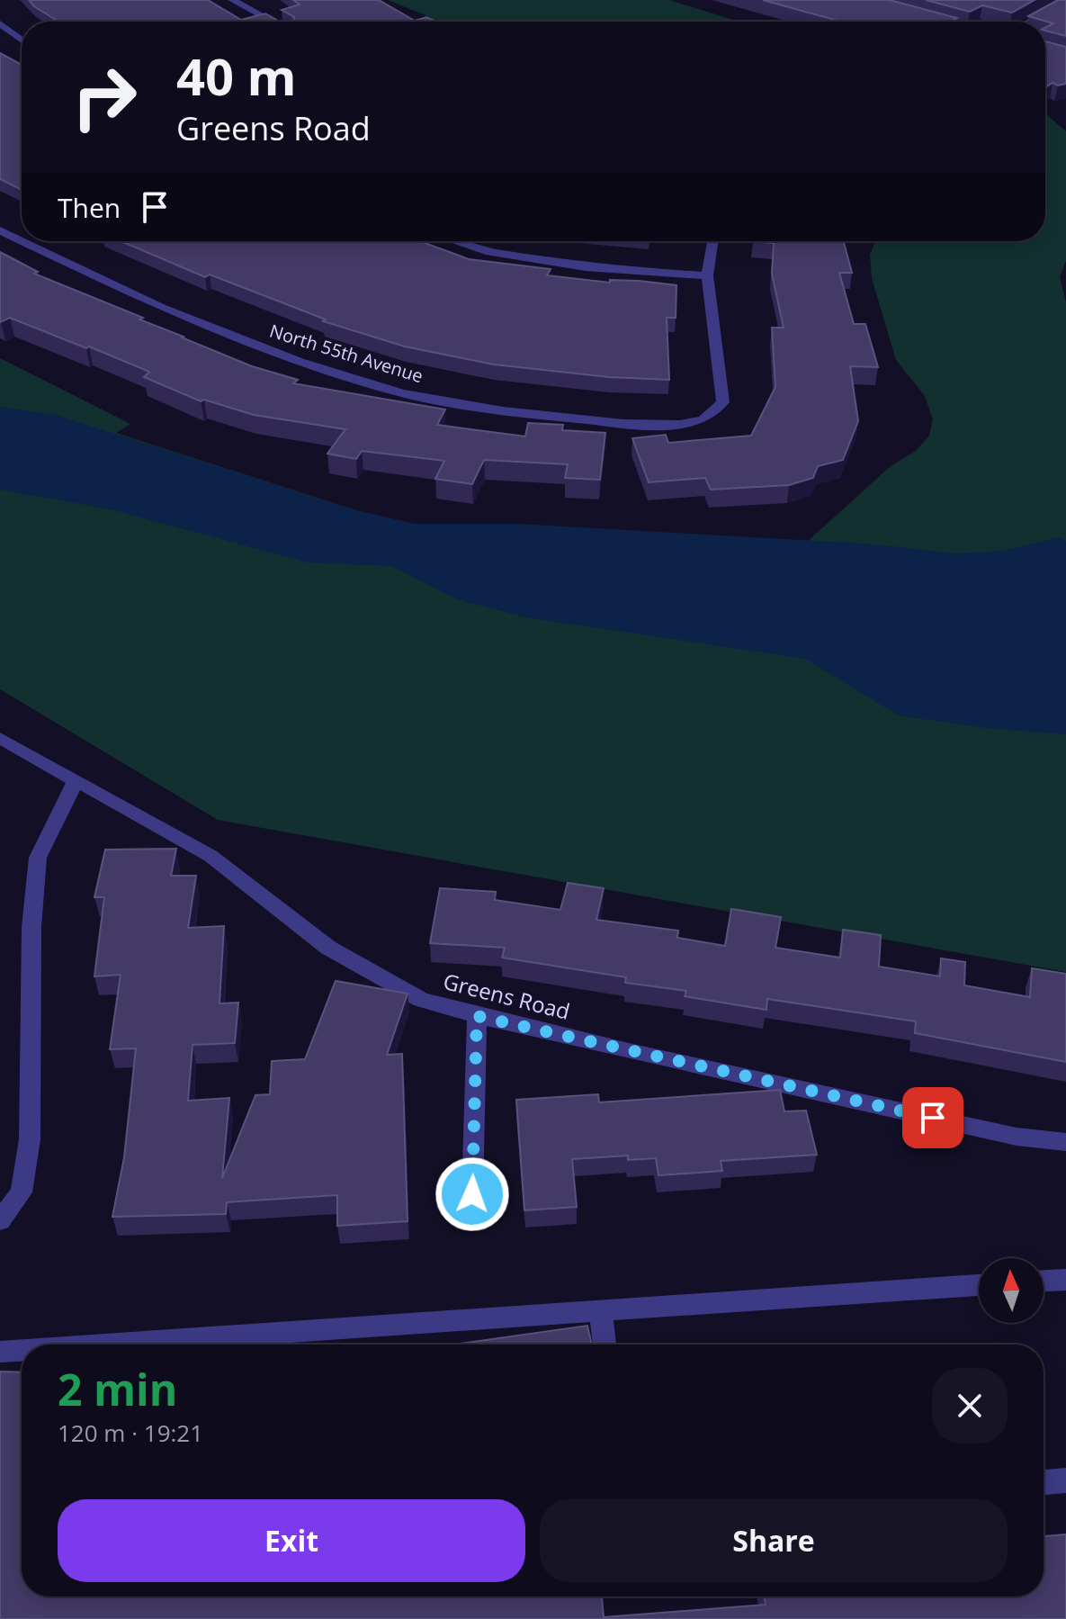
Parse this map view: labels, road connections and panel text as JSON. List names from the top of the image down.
{
  "streets": {
    "street": ["North 55th Avenue", "Greens Road"]
  },
  "north": "top",
  "page": {
    "turn": ["40 m", "Greens Road"],
    "then": "Then",
    "heading": ["2 min", "120 m · 19:21"],
    "buttons": ["Exit", "Share"]
  }
}
